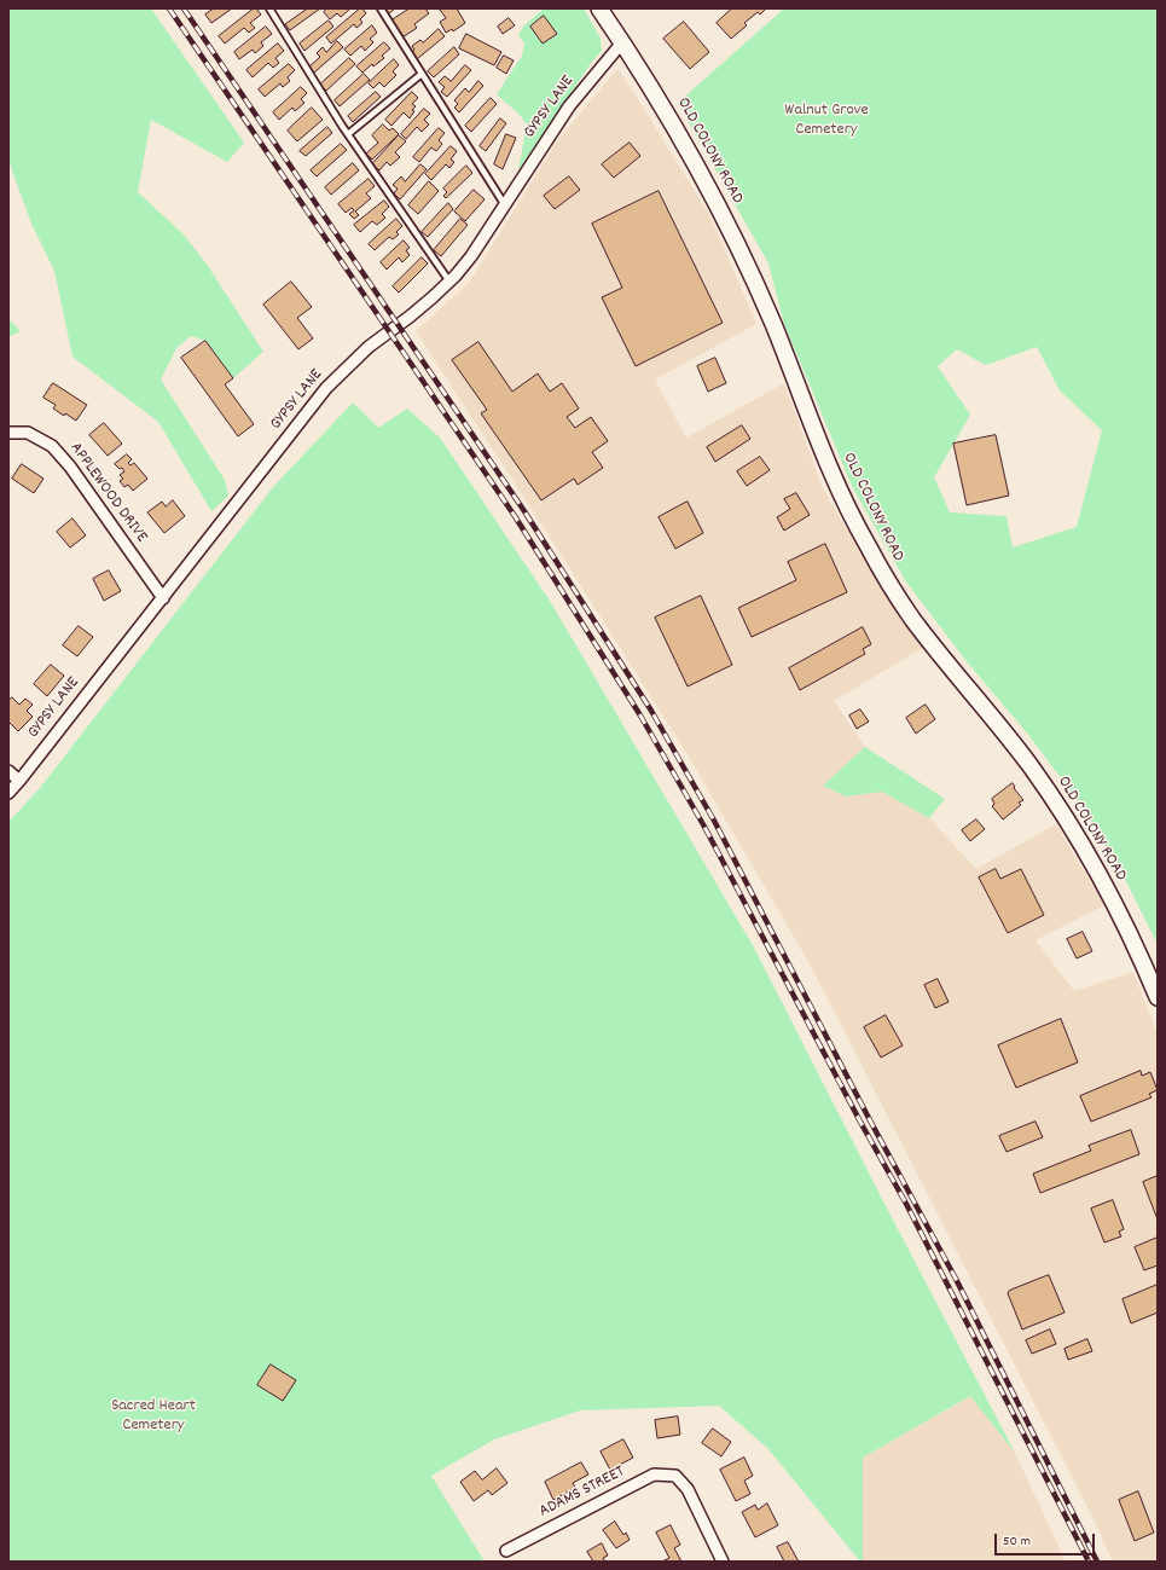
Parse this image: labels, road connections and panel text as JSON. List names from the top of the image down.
{
  "streets": {
    "main road": ["OLD COLONY ROAD"],
    "street": ["GYPSY LANE", "APPLEWOOD DRIVE", "ADAMS STREET"]
  },
  "crossings": [
    ["GYPSY LANE", "OLD COLONY ROAD"],
    ["GYPSY LANE", "APPLEWOOD DRIVE"]
  ],
  "parks": ["Walnut Grove Cemetery", "Sacred Heart Cemetery"],
  "scale_bar": "50 m"
}
